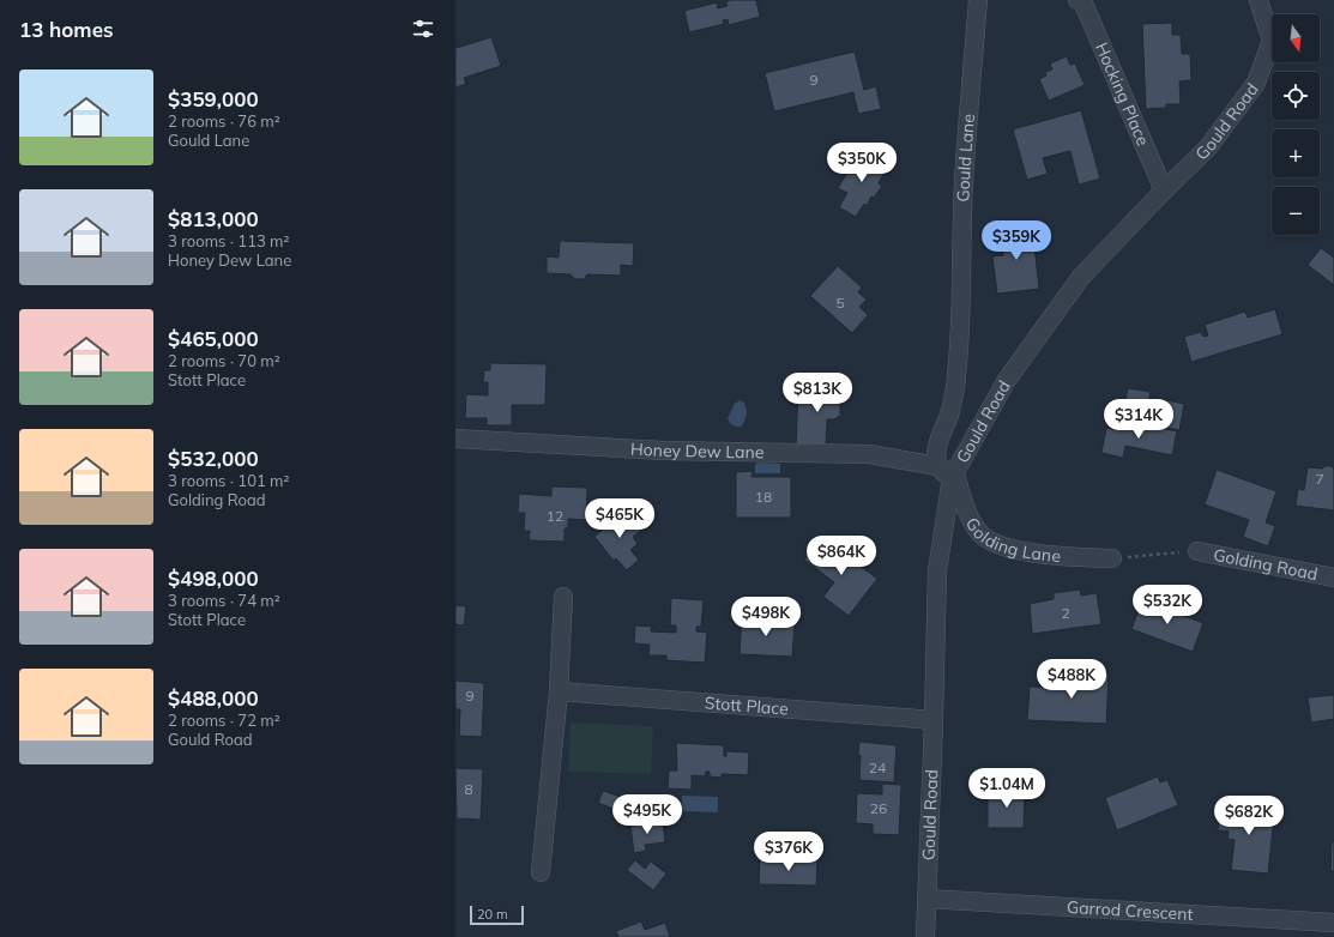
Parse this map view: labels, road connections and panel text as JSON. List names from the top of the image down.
{
  "streets": {
    "street": [
      "Hocking Place",
      "Gould Road",
      "Gould Lane",
      "Honey Dew Lane",
      "Golding Lane",
      "Golding Road",
      "Stott Place",
      "Garrod Crescent"
    ]
  },
  "crossings": [
    ["Hocking Place", "Gould Road"],
    ["Gould Road", "Gould Lane"],
    ["Gould Road", "Honey Dew Lane"],
    ["Gould Road", "Golding Lane"],
    ["Gould Road", "Stott Place"],
    ["Gould Road", "Garrod Crescent"],
    ["Gould Lane", "Honey Dew Lane"],
    ["Gould Lane", "Golding Lane"],
    ["Honey Dew Lane", "Golding Lane"]
  ],
  "house_numbers": [
    "9",
    "5",
    "7",
    "18",
    "12",
    "2",
    "9",
    "24",
    "8",
    "26"
  ],
  "scale_bar": "20 m",
  "north": "bottom",
  "page": {
    "heading": "13 homes",
    "map_buttons": ["+", "−"],
    "list": [
      {
        "name": "$359,000",
        "note": "2 rooms · 76 m² · Gould Lane"
      },
      {
        "name": "$813,000",
        "note": "3 rooms · 113 m² · Honey Dew Lane"
      },
      {
        "name": "$465,000",
        "note": "2 rooms · 70 m² · Stott Place"
      },
      {
        "name": "$532,000",
        "note": "3 rooms · 101 m² · Golding Road"
      },
      {
        "name": "$498,000",
        "note": "3 rooms · 74 m² · Stott Place"
      },
      {
        "name": "$488,000",
        "note": "2 rooms · 72 m² · Gould Road"
      }
    ],
    "price": [
      "$350K",
      "$359K",
      "$813K",
      "$314K",
      "$465K",
      "$864K",
      "$532K",
      "$498K",
      "$488K",
      "$1.04M",
      "$495K",
      "$682K",
      "$376K"
    ],
    "scale": "20 m"
  }
}
